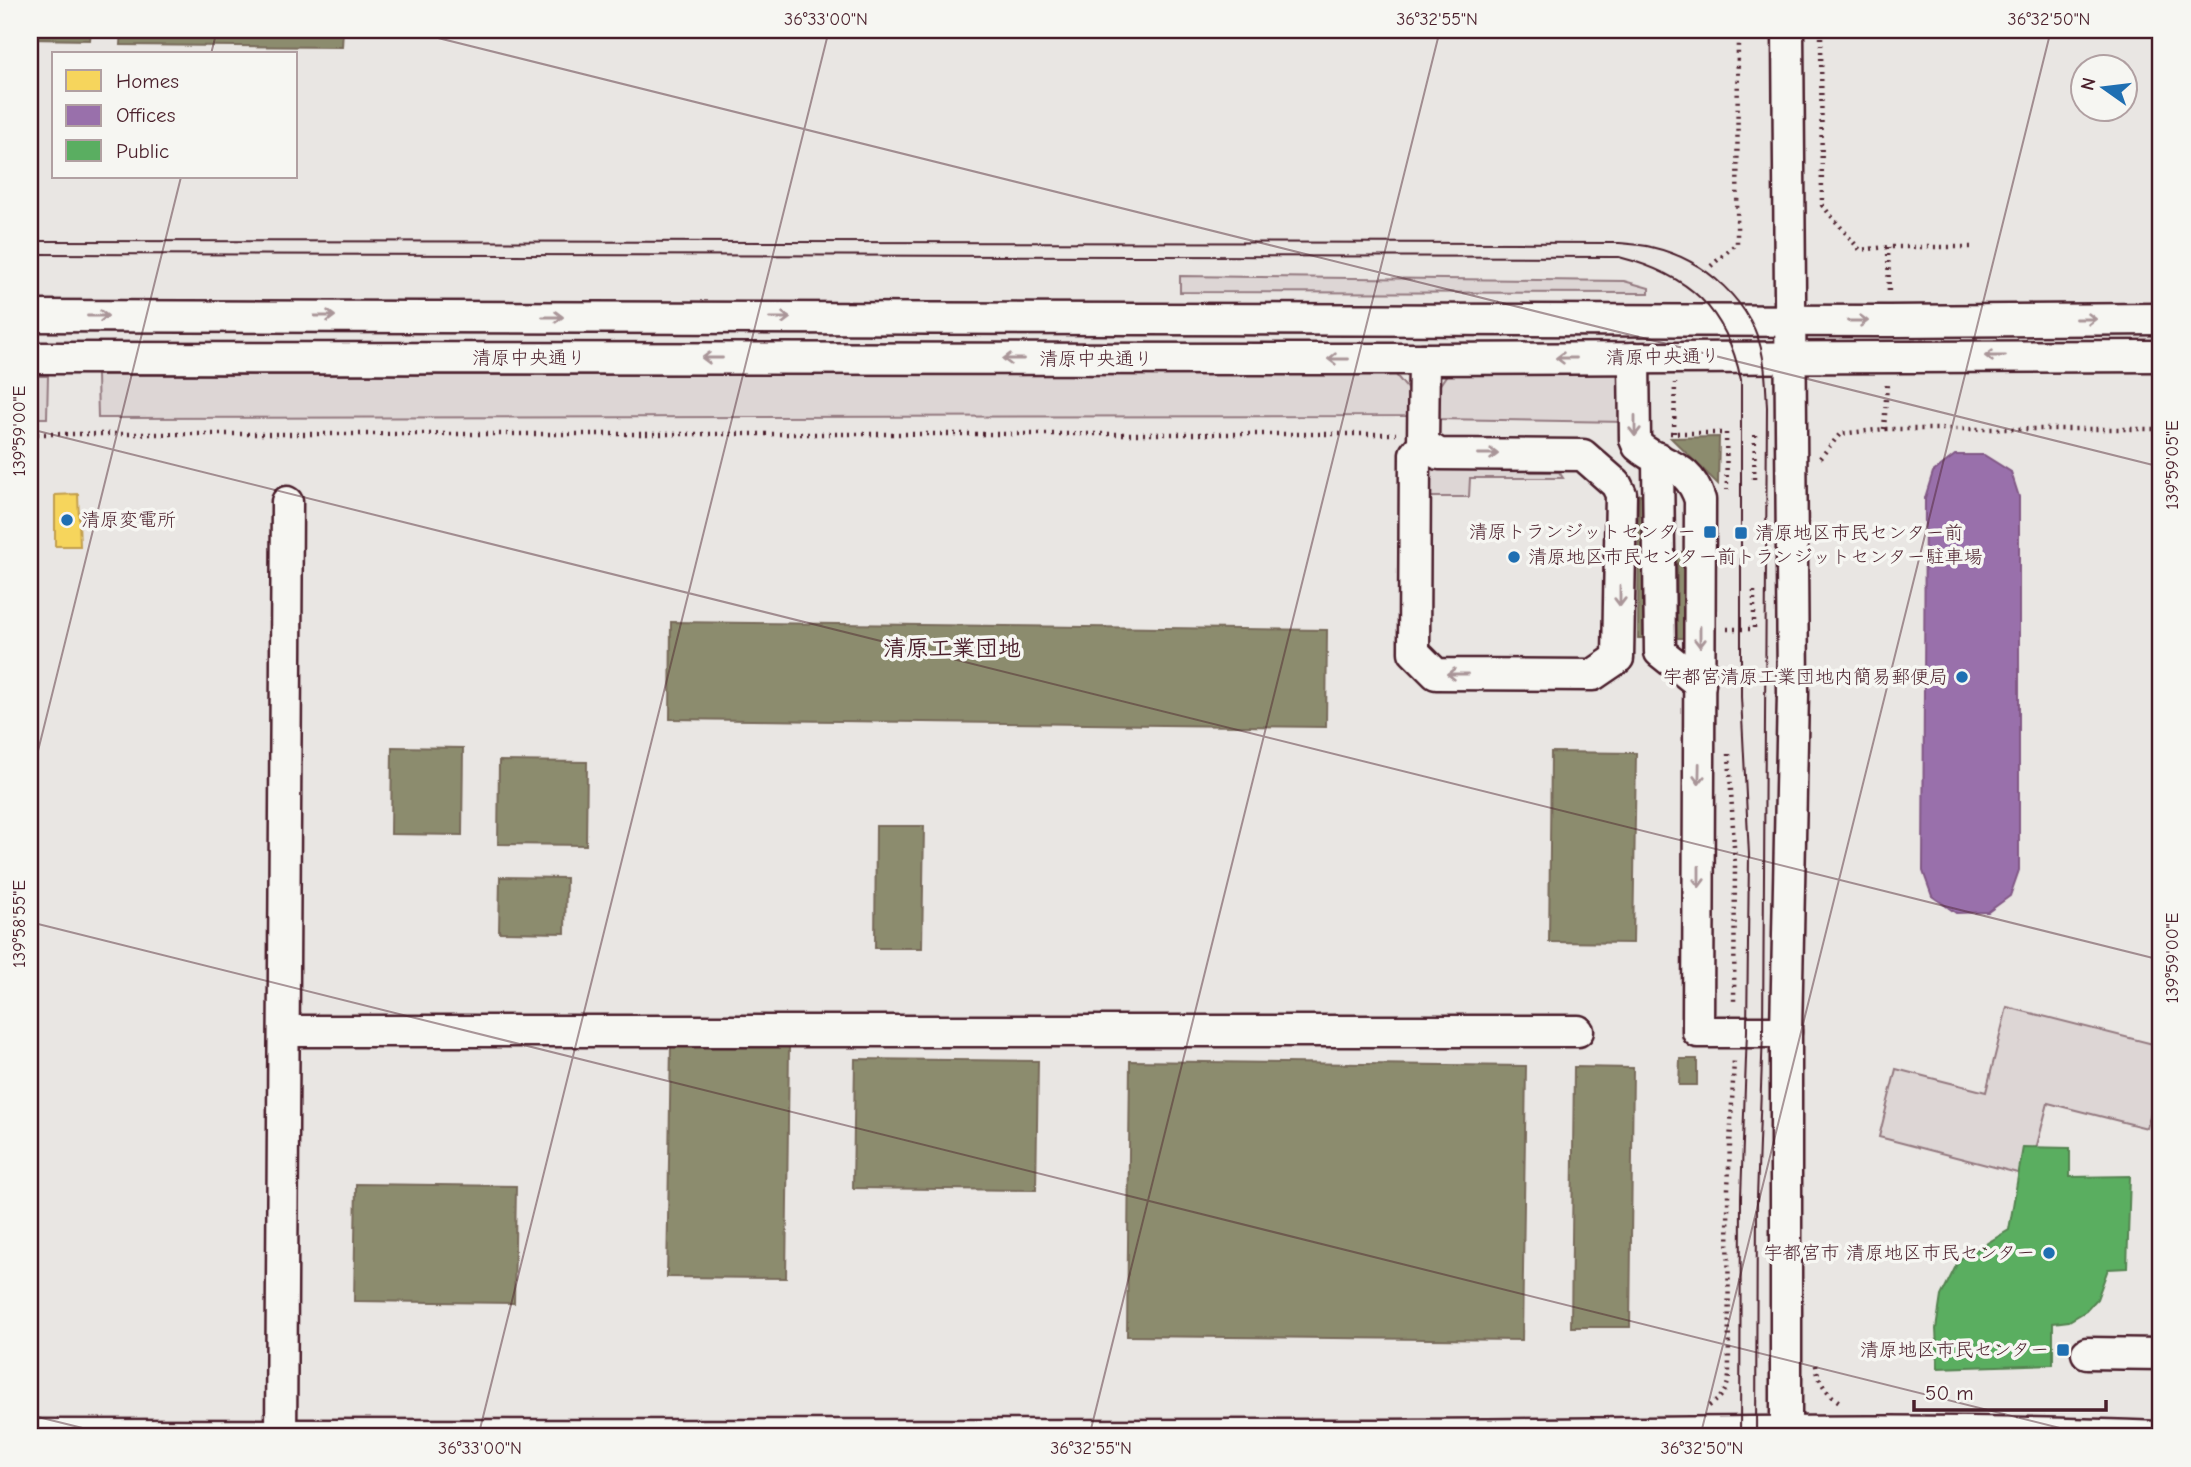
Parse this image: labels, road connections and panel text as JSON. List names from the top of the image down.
{
  "streets": {
    "street": ["清原中央通り"]
  },
  "districts": ["清原工業団地"],
  "places": {
    "other": [
      "清原変電所",
      "清原地区市民センター前トランジットセンター駐車場",
      "宇都宮清原工業団地内簡易郵便局",
      "宇都宮市 清原地区市民センター"
    ],
    "transit": ["清原トランジットセンター", "清原地区市民センター前", "清原地区市民センター"]
  },
  "legend": ["Homes", "Offices", "Public"],
  "scale_bar": "50 m",
  "north": "left",
  "coordinates": [
    "36°33'00\"N",
    "36°32'55\"N",
    "36°32'50\"N",
    "139°59'00\"E",
    "139°59'05\"E",
    "139°58'55\"E"
  ]
}
